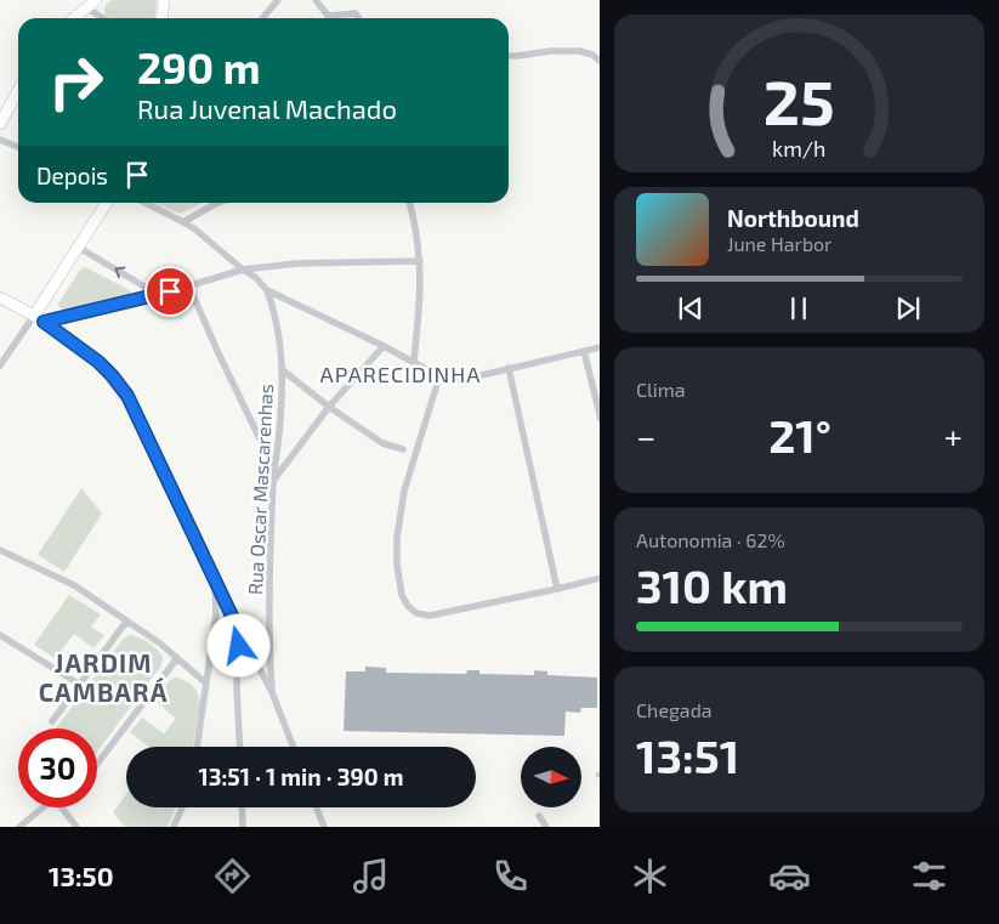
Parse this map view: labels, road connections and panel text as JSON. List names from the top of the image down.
{
  "streets": {
    "street": ["Rua Oscar Mascarenhas"]
  },
  "districts": ["APARECIDINHA", "JARDIM CAMBARÁ"],
  "north": "right",
  "page": {
    "turn": ["290 m", "Rua Juvenal Machado"],
    "then": "Depois",
    "song": ["Northbound", "June Harbor"],
    "tile": [
      "Clima",
      ["Autonomia · 62%", "310 km"],
      ["Chegada", "13:51"]
    ],
    "heat": ["−", "21°", "+"],
    "limit": "30",
    "trip": "13:51 · 1 min · 390 m",
    "tabs": "13:50",
    "gauge": ["25", "km/h"]
  }
}
